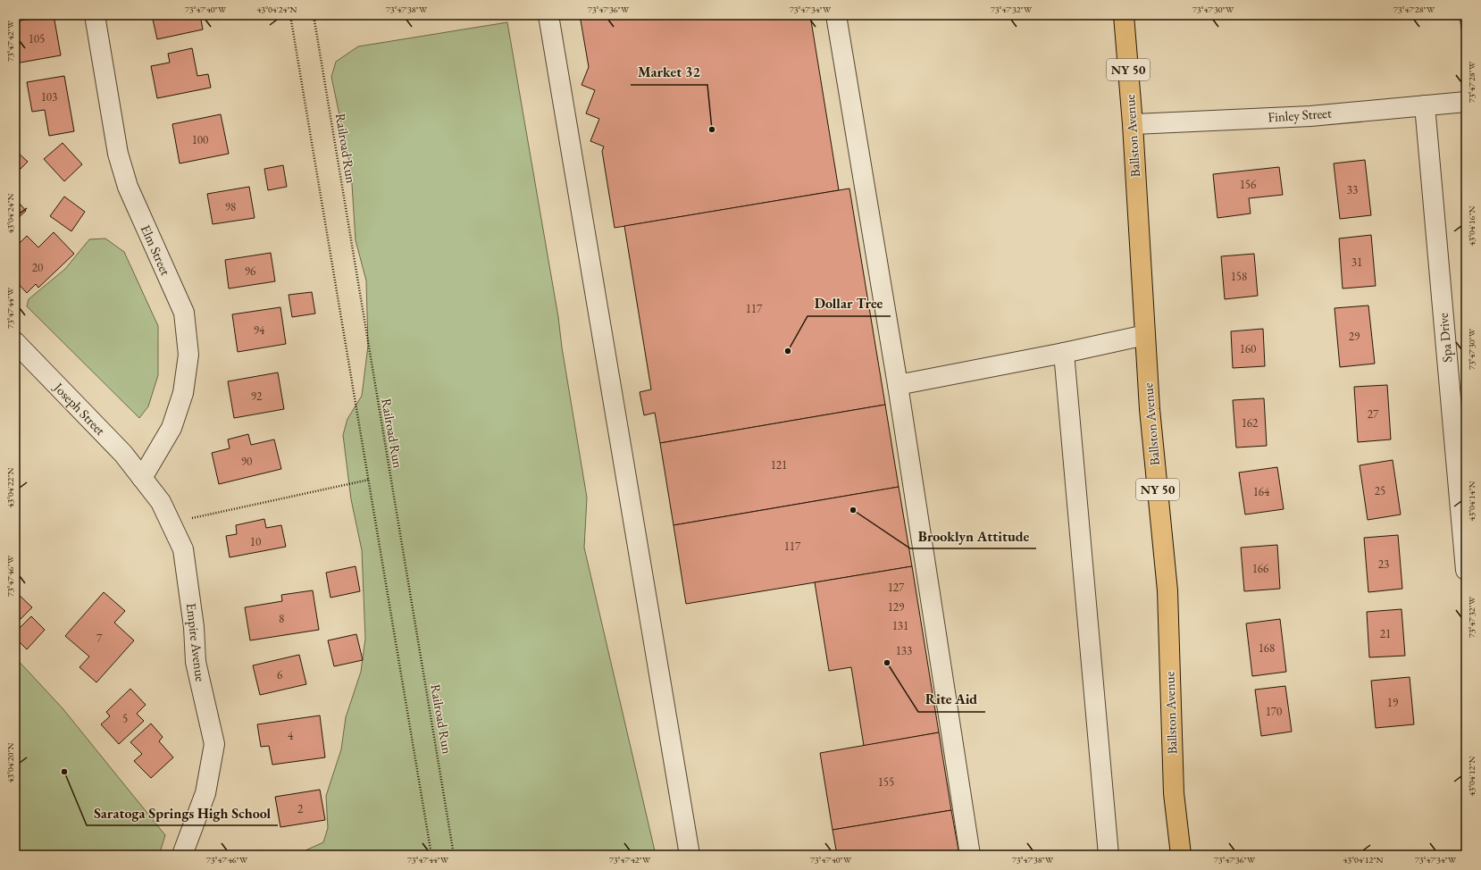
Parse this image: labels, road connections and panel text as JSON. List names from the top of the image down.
{
  "streets": {
    "highway": ["NY 50", "Ballston Avenue"],
    "street": [
      "Finley Street",
      "Elm Street",
      "Spa Drive",
      "Joseph Street",
      "Empire Avenue"
    ],
    "path": ["Railroad Run"]
  },
  "crossings": [
    ["Finley Street", "Ballston Avenue"],
    ["Finley Street", "Spa Drive"],
    ["Elm Street", "Joseph Street"],
    ["Elm Street", "Empire Avenue"],
    ["Joseph Street", "Empire Avenue"]
  ],
  "places": [
    "Market 32",
    "Dollar Tree",
    "Brooklyn Attitude",
    "Rite Aid",
    "Saratoga Springs High School"
  ],
  "house_numbers": [
    "105",
    "103",
    "100",
    "156",
    "33",
    "98",
    "31",
    "20",
    "96",
    "158",
    "117",
    "94",
    "29",
    "160",
    "92",
    "27",
    "162",
    "90",
    "121",
    "25",
    "164",
    "10",
    "117",
    "23",
    "166",
    "127",
    "129",
    "8",
    "131",
    "21",
    "7",
    "168",
    "133",
    "6",
    "19",
    "170",
    "5",
    "4",
    "155",
    "2"
  ],
  "coordinates": [
    "73°47'40\"W",
    "43°04'24\"N",
    "73°47'38\"W",
    "73°47'36\"W",
    "73°47'34\"W",
    "73°47'32\"W",
    "73°47'30\"W",
    "73°47'28\"W",
    "73°47'42\"W",
    "43°04'16\"N",
    "73°47'44\"W",
    "43°04'22\"N",
    "43°04'14\"N",
    "73°47'46\"W",
    "43°04'20\"N",
    "43°04'12\"N"
  ]
}
